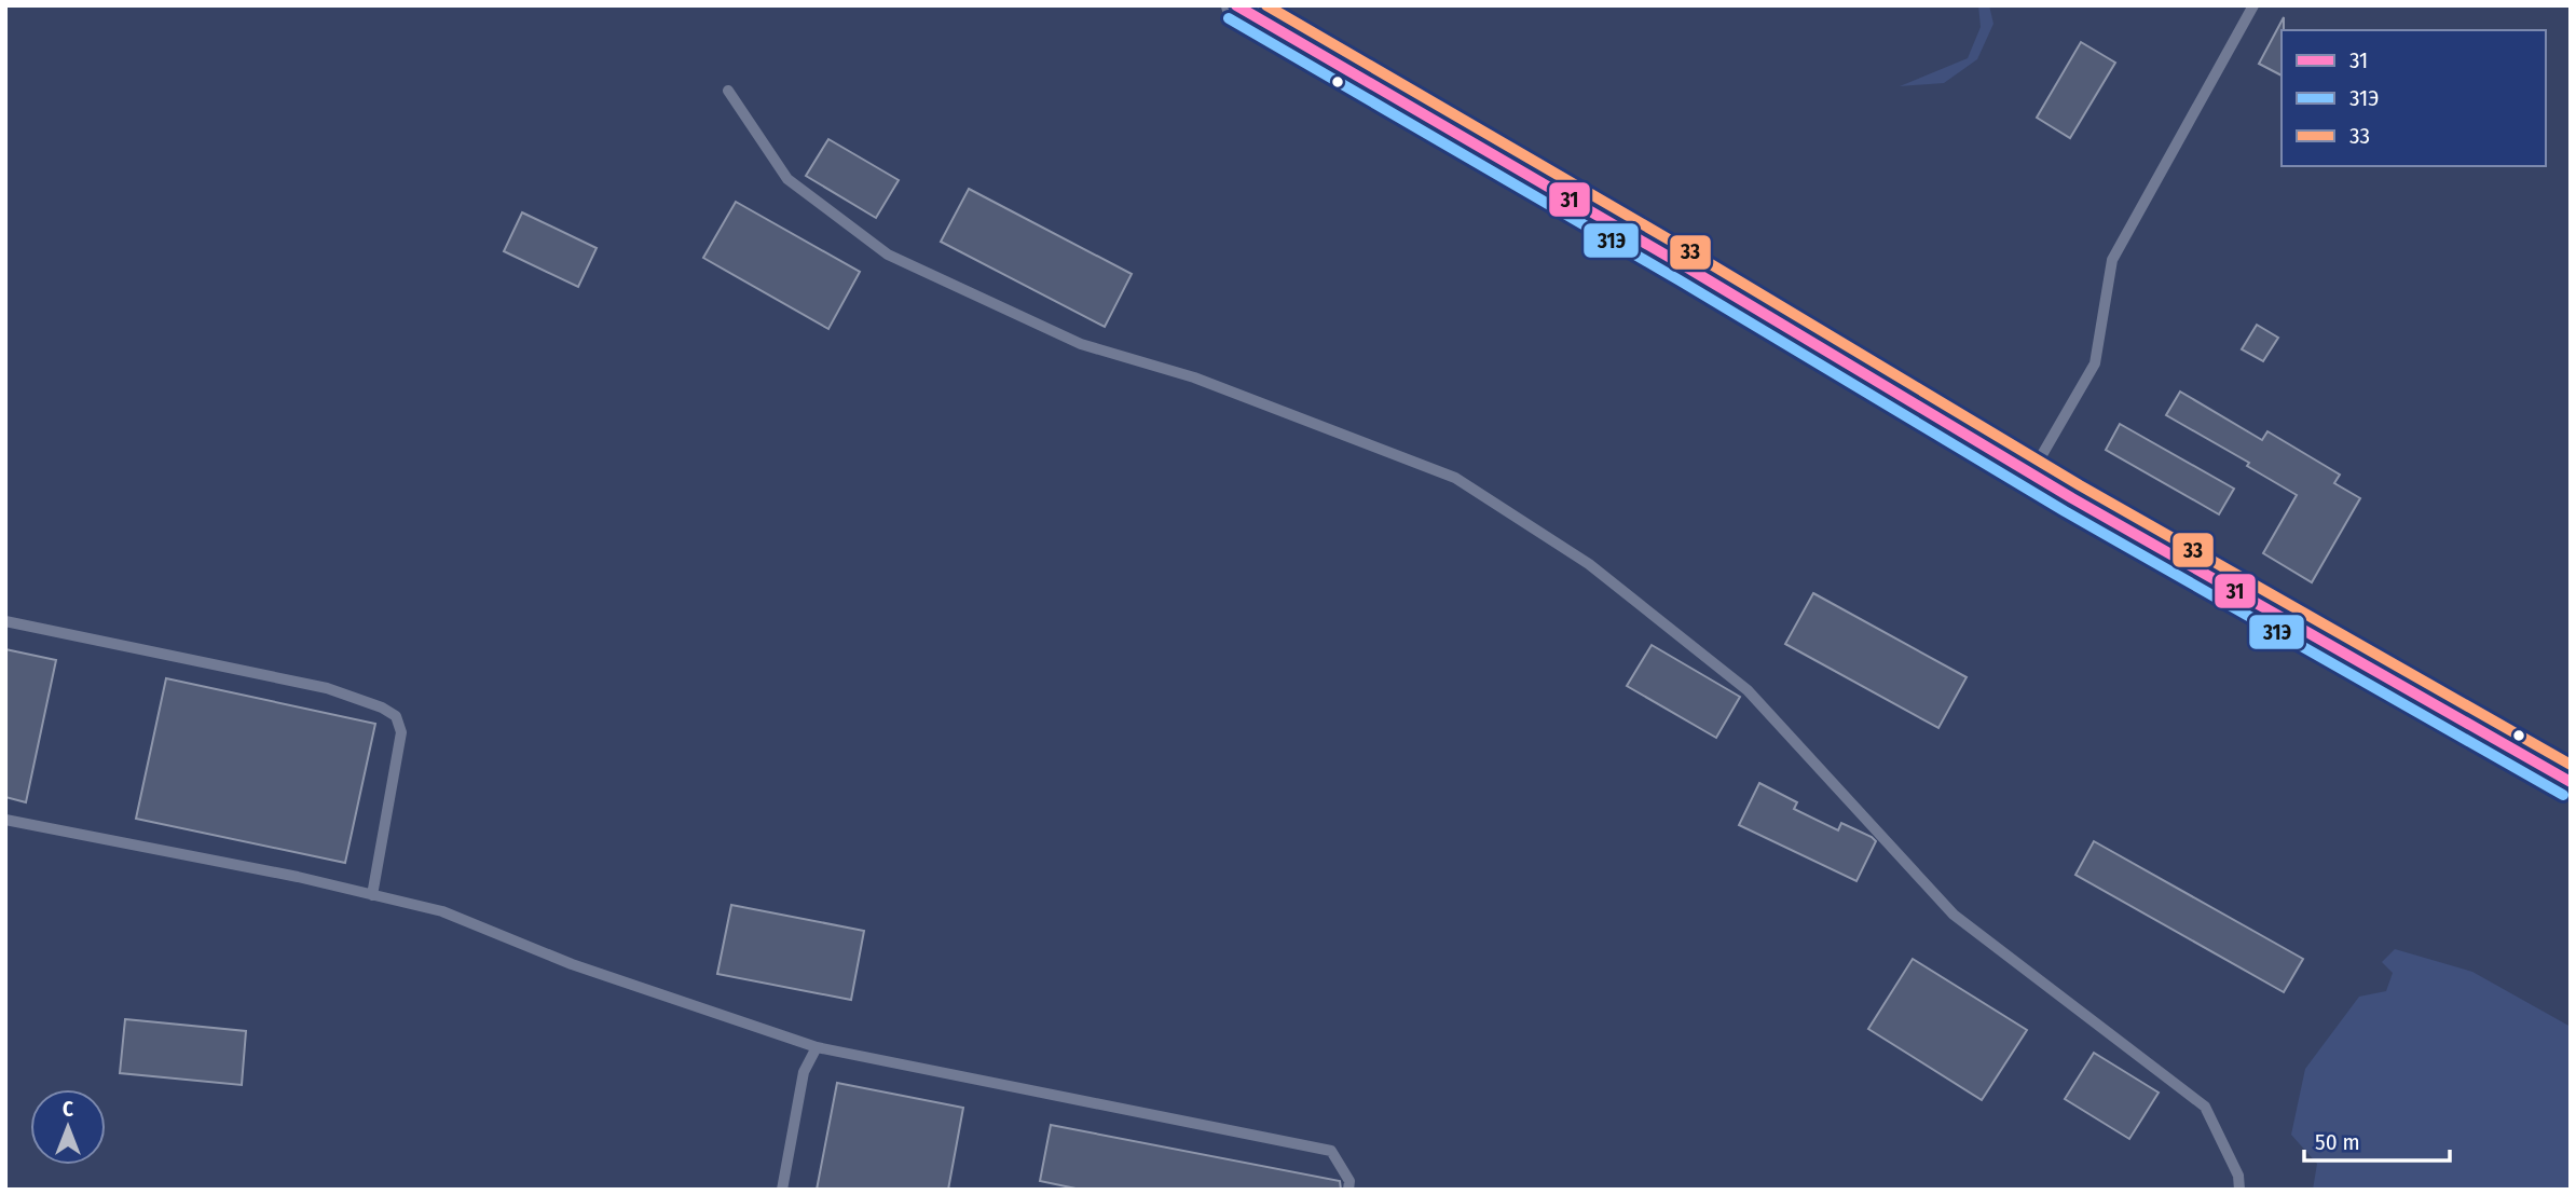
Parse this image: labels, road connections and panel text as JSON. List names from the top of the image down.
{
  "lines": ["transit line 31", "transit line 33", "transit line 31Э"],
  "legend": ["31", "31Э", "33"],
  "scale_bar": "50 m",
  "north": "top"
}
